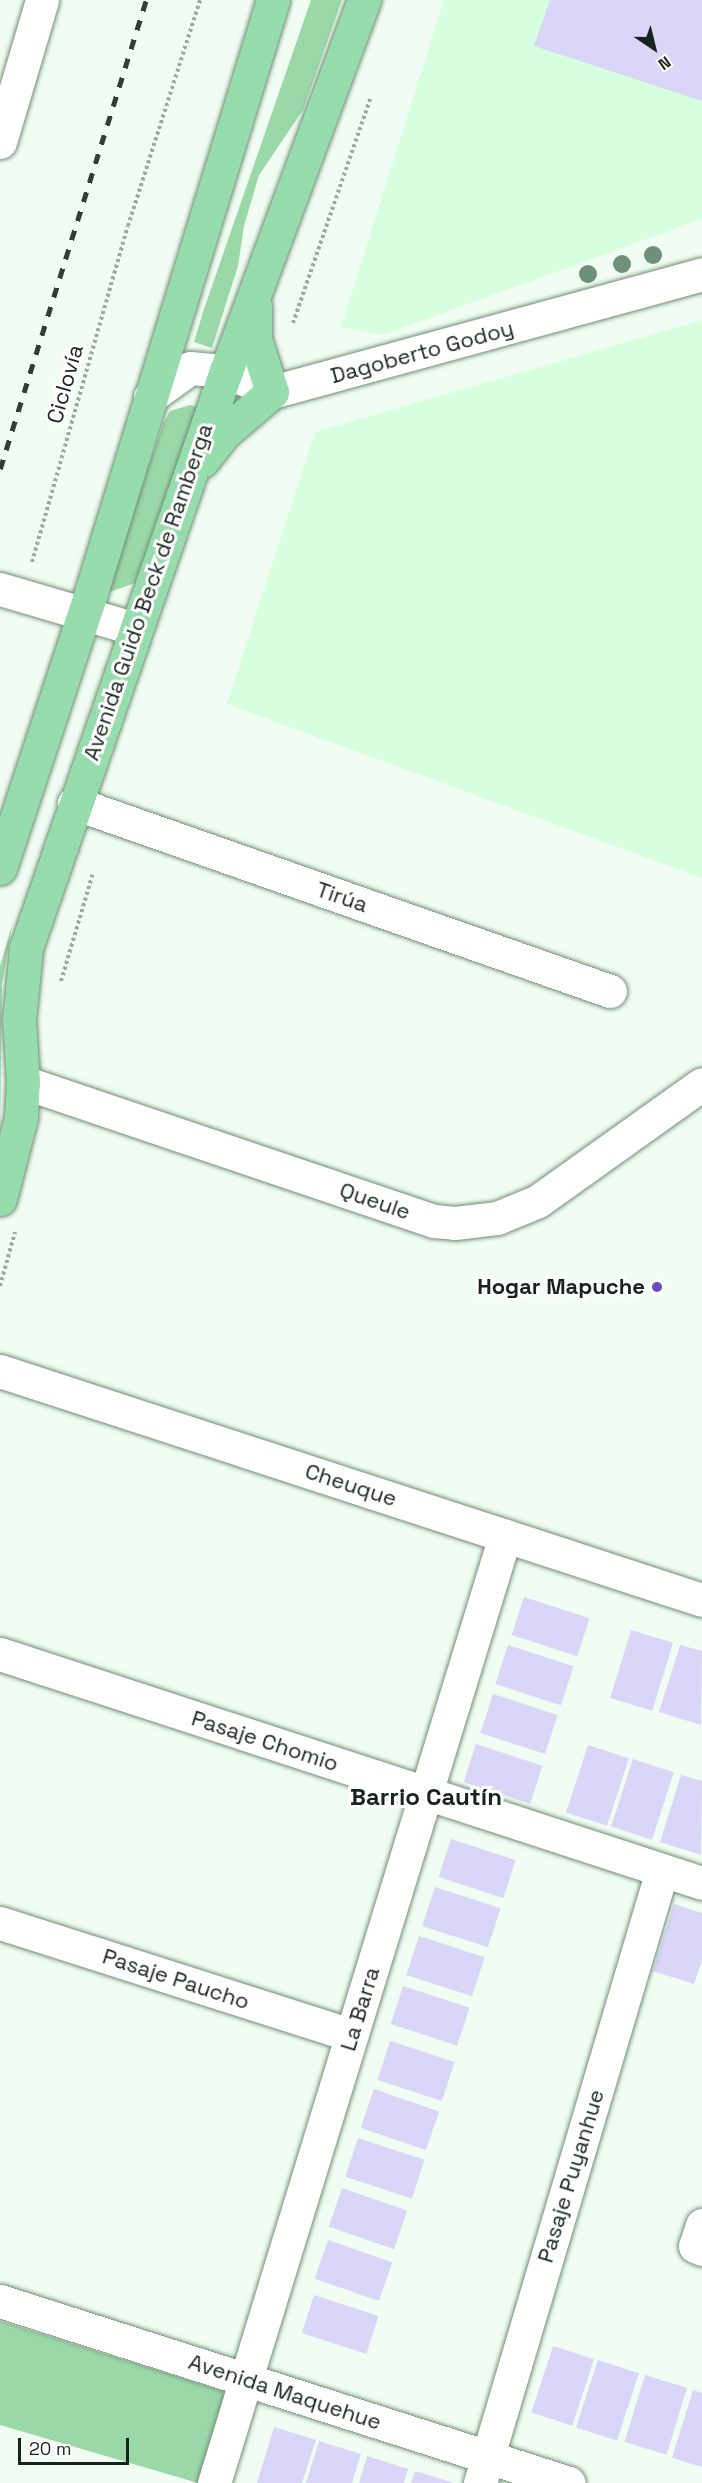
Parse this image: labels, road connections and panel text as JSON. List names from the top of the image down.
{
  "streets": {
    "main road": ["Avenida Guido Beck de Ramberga"],
    "street": [
      "Dagoberto Godoy",
      "Tirúa",
      "Queule",
      "Cheuque",
      "Pasaje Chomio",
      "Pasaje Paucho",
      "La Barra",
      "Pasaje Puyanhue",
      "Avenida Maquehue"
    ],
    "path": ["Ciclovía"]
  },
  "crossings": [
    ["Avenida Guido Beck de Ramberga", "Tirúa"],
    ["Avenida Guido Beck de Ramberga", "Queule"],
    ["Cheuque", "La Barra"],
    ["Pasaje Chomio", "La Barra"],
    ["Pasaje Chomio", "Pasaje Puyanhue"],
    ["Pasaje Paucho", "La Barra"],
    ["La Barra", "Avenida Maquehue"],
    ["Pasaje Puyanhue", "Avenida Maquehue"]
  ],
  "districts": ["Barrio Cautín"],
  "places": ["Hogar Mapuche"],
  "scale_bar": "20 m",
  "north": "bottom right"
}
